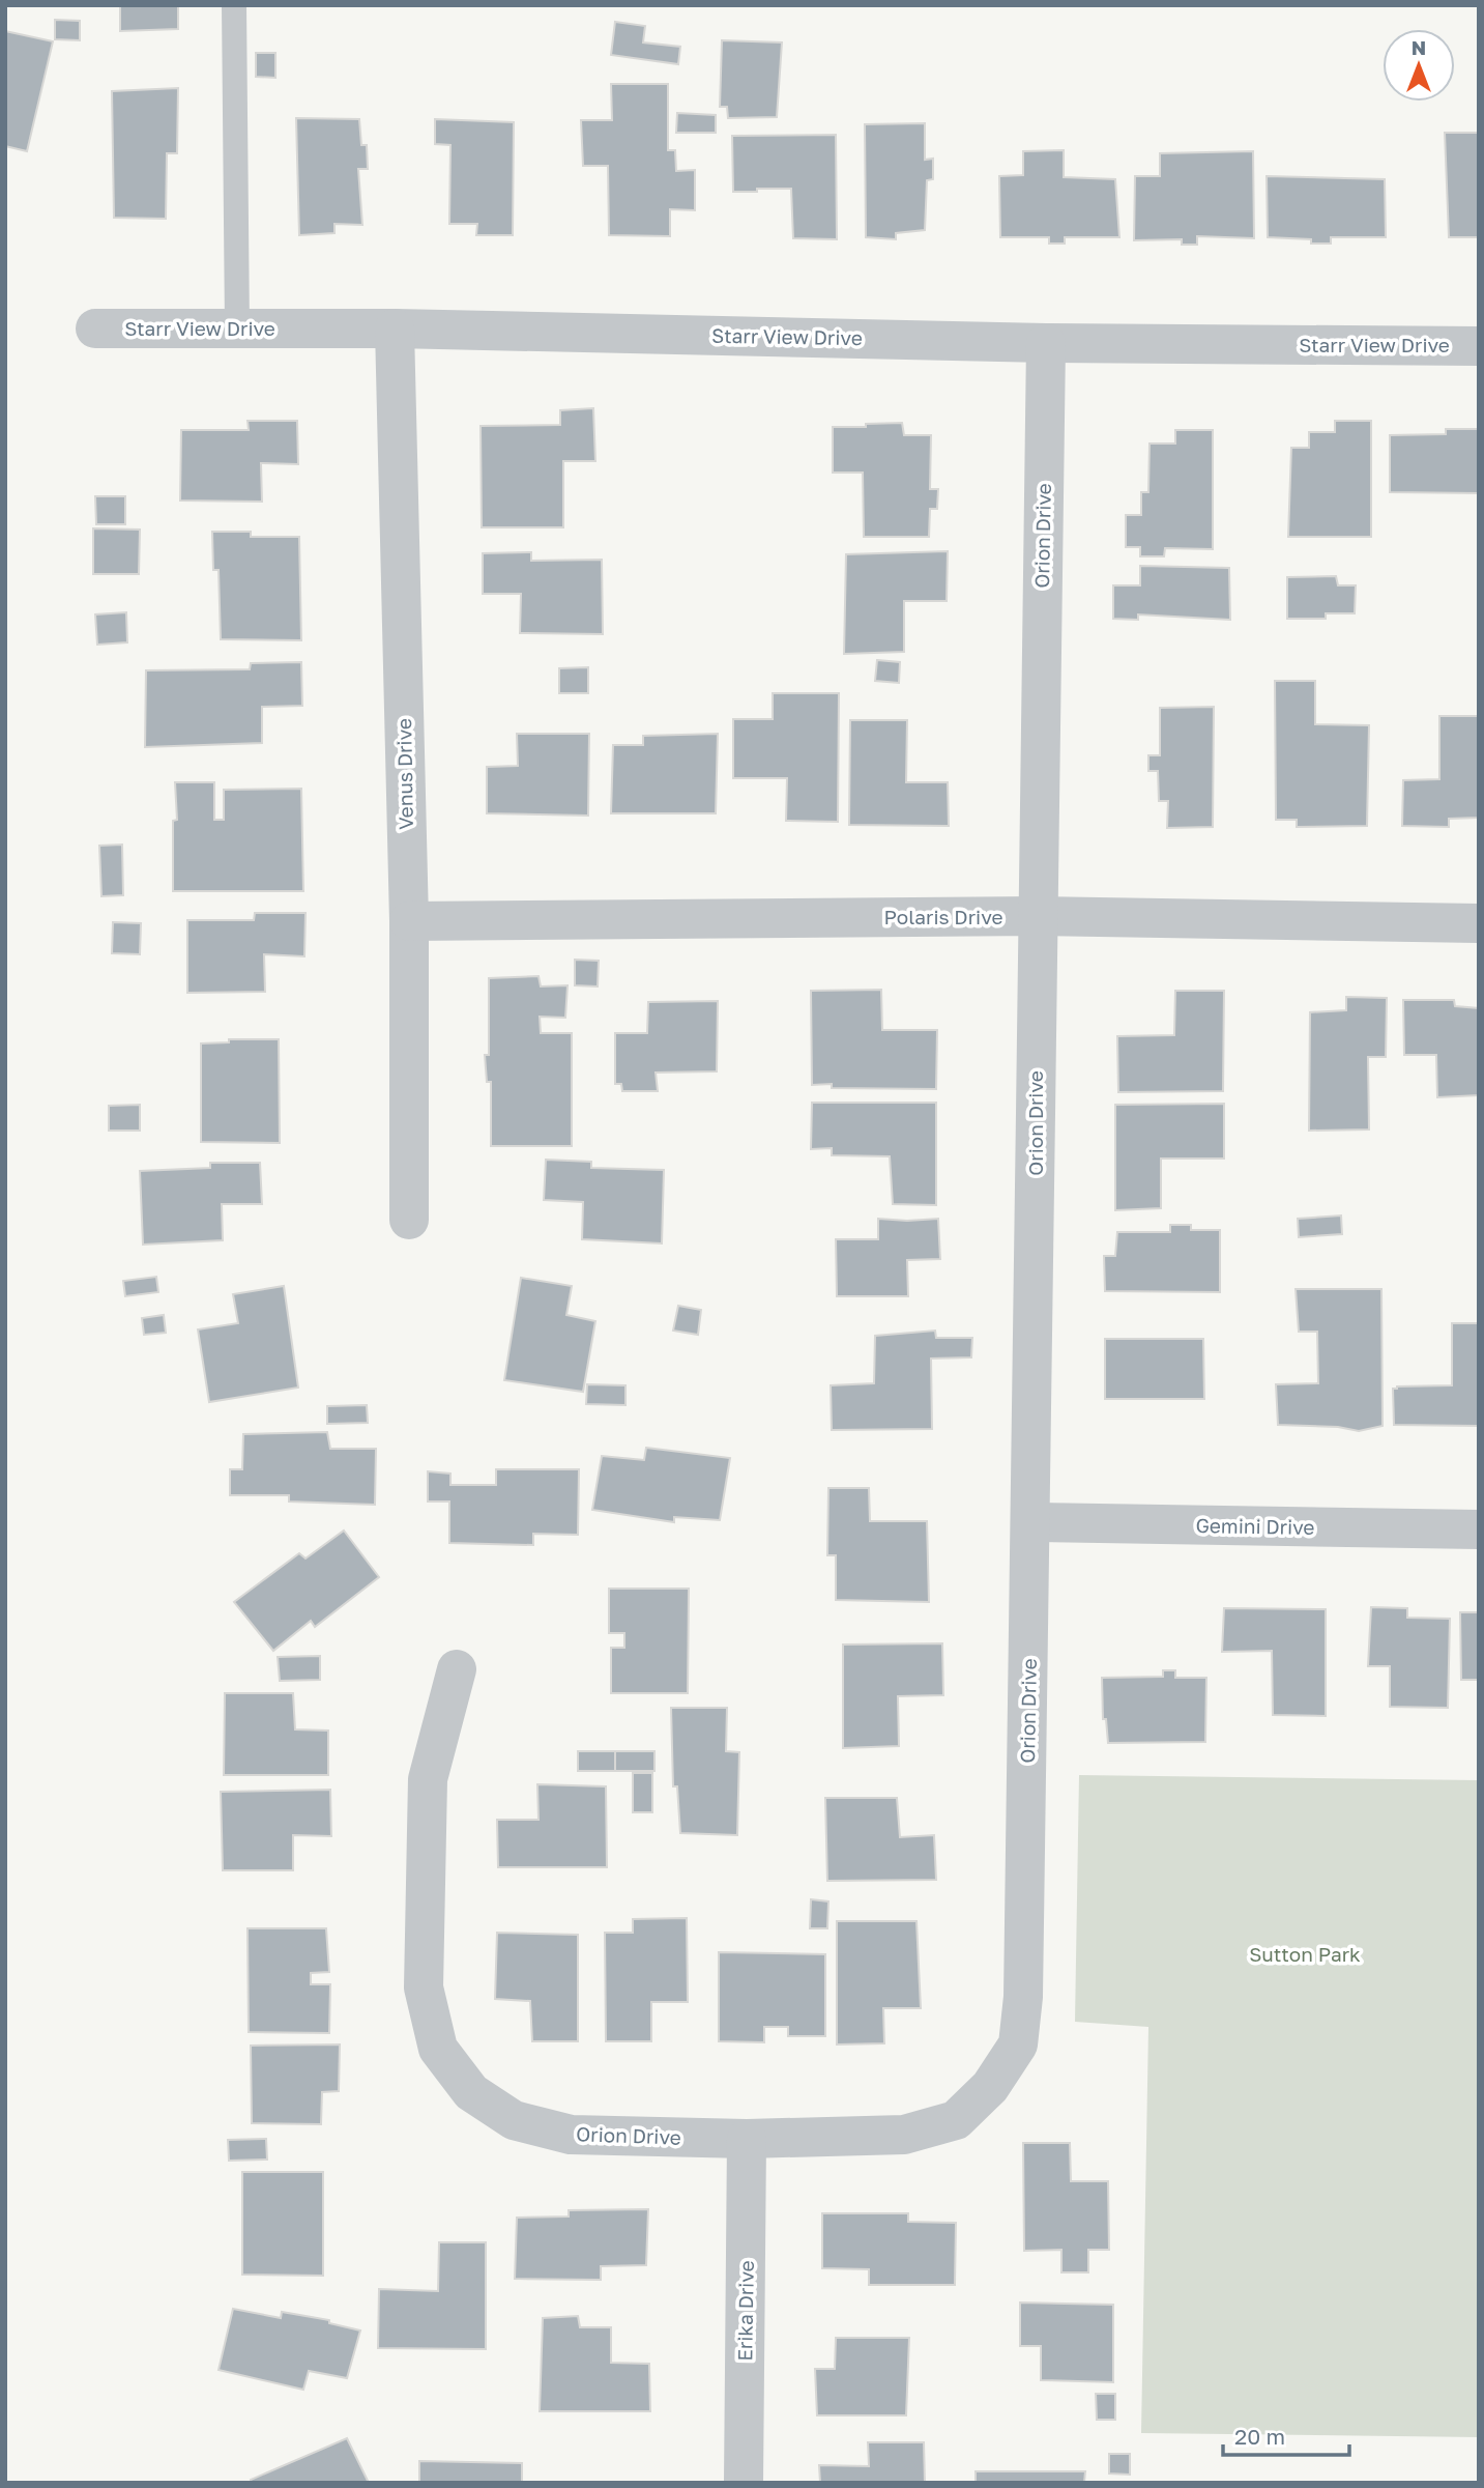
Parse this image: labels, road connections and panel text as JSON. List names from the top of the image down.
{
  "streets": {
    "street": [
      "Starr View Drive",
      "Orion Drive",
      "Venus Drive",
      "Polaris Drive",
      "Gemini Drive",
      "Erika Drive"
    ]
  },
  "crossings": [
    ["Starr View Drive", "Orion Drive"],
    ["Starr View Drive", "Venus Drive"],
    ["Orion Drive", "Polaris Drive"],
    ["Orion Drive", "Gemini Drive"],
    ["Orion Drive", "Erika Drive"],
    ["Venus Drive", "Polaris Drive"]
  ],
  "parks": ["Sutton Park"],
  "scale_bar": "20 m",
  "north": "top"
}
